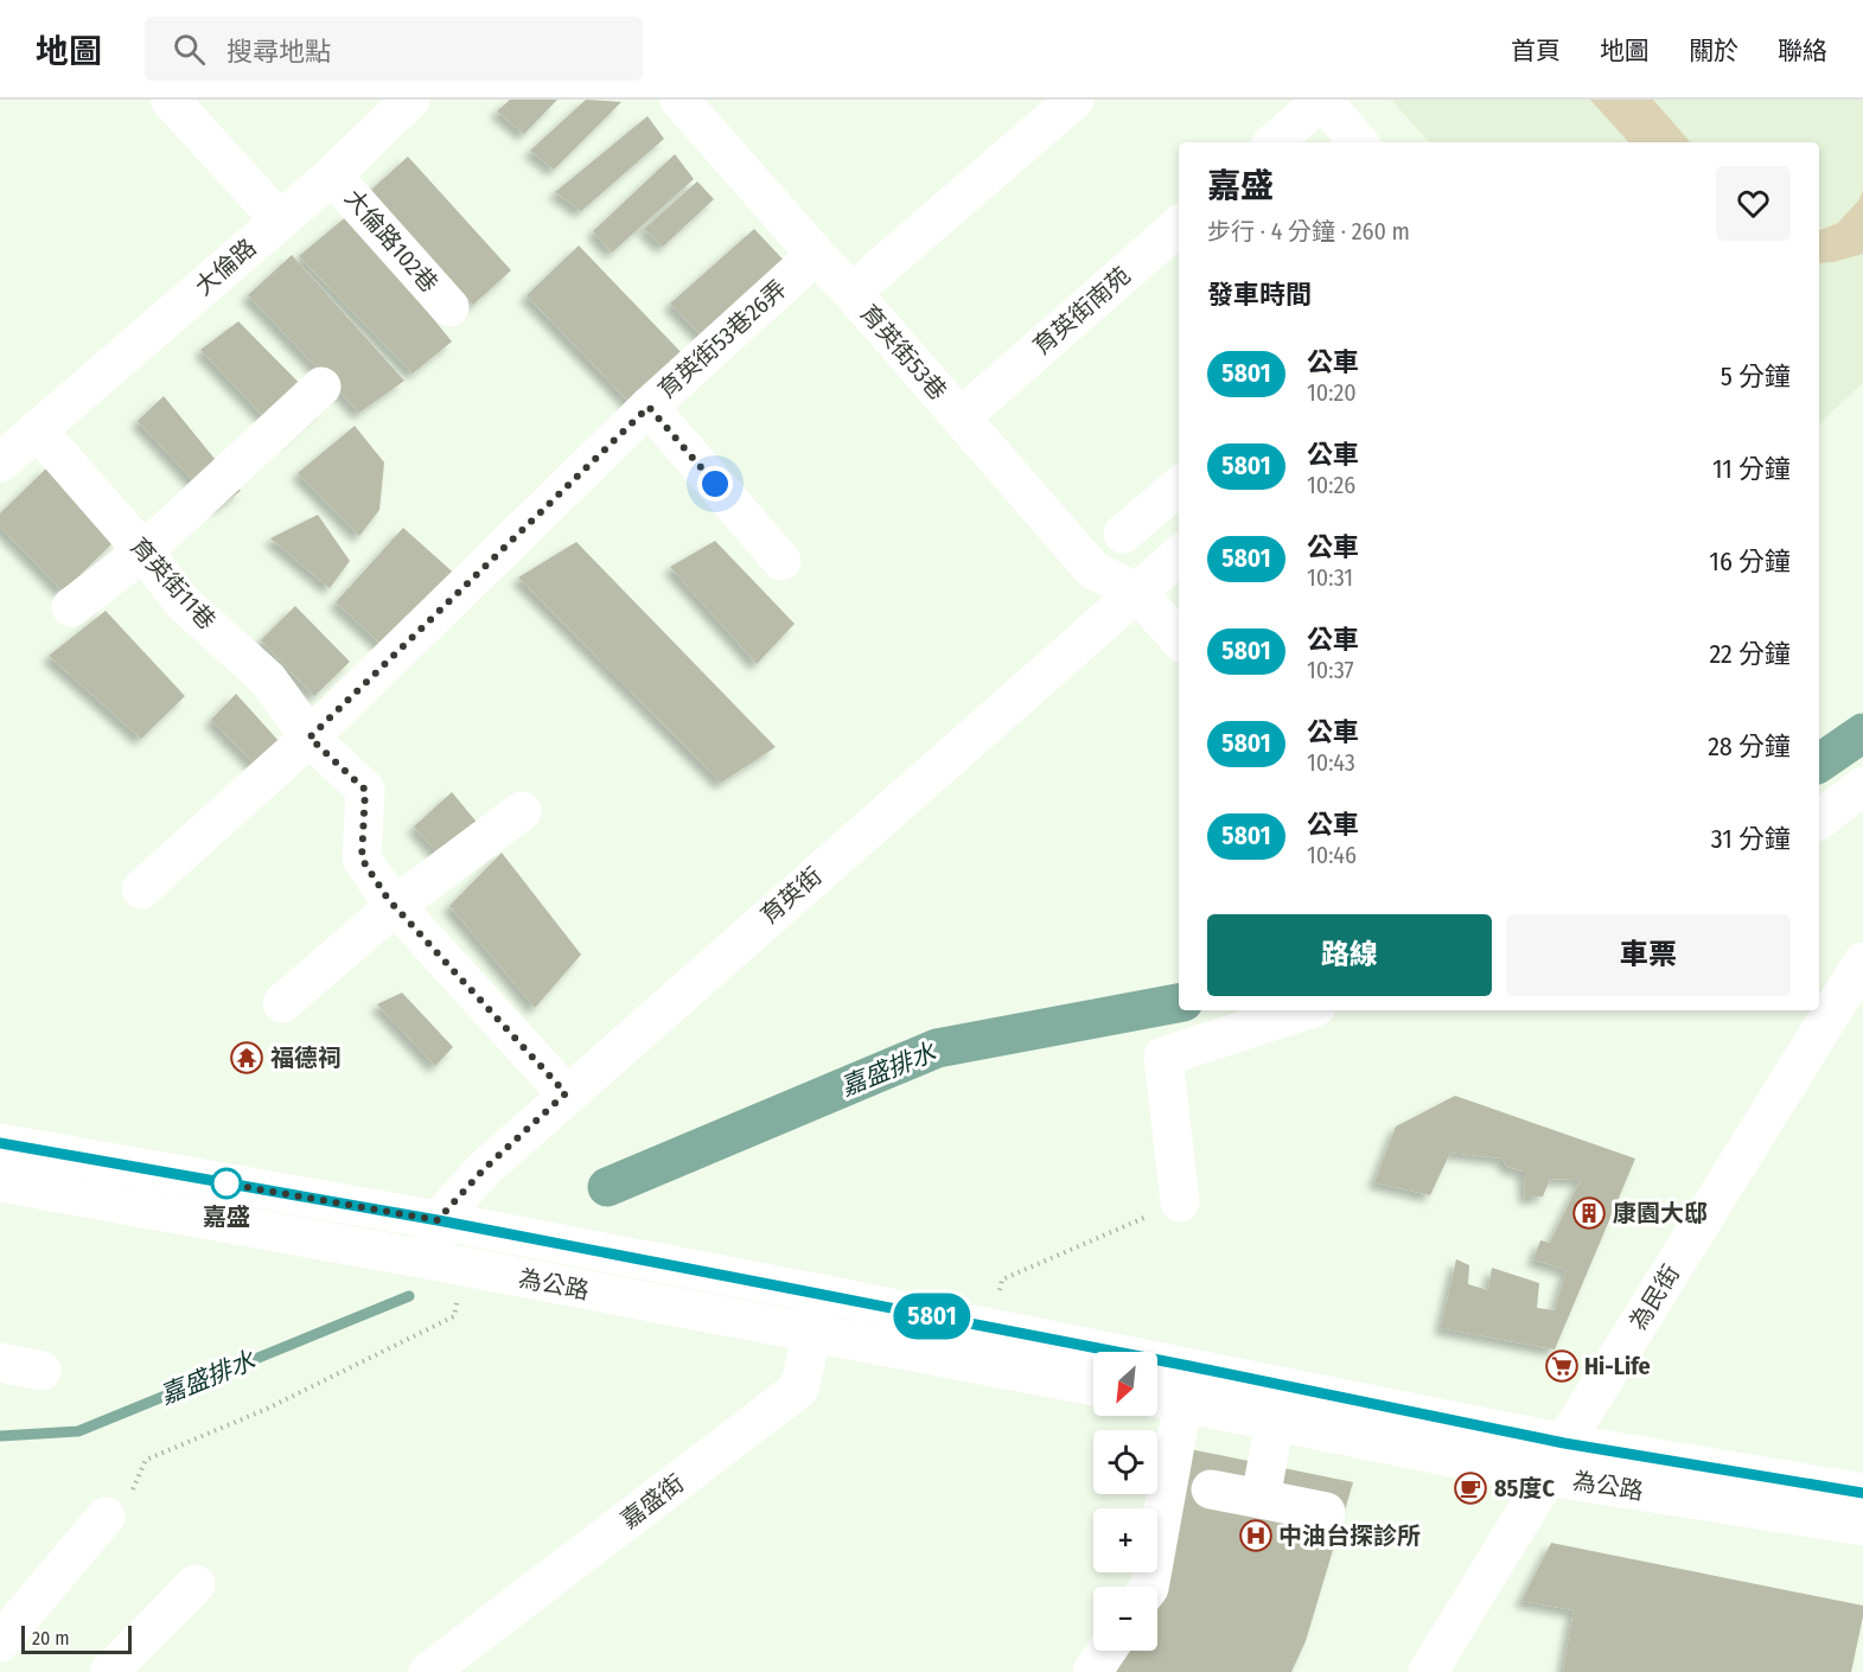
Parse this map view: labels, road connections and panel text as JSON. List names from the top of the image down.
{
  "streets": {
    "street": [
      "大倫路102巷",
      "大倫路",
      "育英街南苑",
      "育英街53巷26弄",
      "育英街53巷",
      "育英街11巷",
      "育英街",
      "為公路",
      "為民街",
      "嘉盛街"
    ]
  },
  "crossings": [
    ["大倫路102巷", "大倫路"],
    ["大倫路", "育英街11巷"],
    ["育英街53巷26弄", "育英街53巷"],
    ["育英街53巷26弄", "育英街11巷"],
    ["育英街53巷", "育英街"],
    ["育英街11巷", "育英街"],
    ["育英街", "為公路"],
    ["為公路", "為民街"],
    ["為公路", "嘉盛街"]
  ],
  "water": ["嘉盛排水"],
  "places": {
    "temple": ["福德祠"],
    "other": ["嘉盛"],
    "building": ["康園大邸"],
    "supermarket": ["Hi-Life"],
    "cafe": ["85度C"],
    "hospital": ["中油台探診所"]
  },
  "lines": ["bus line 5801"],
  "scale_bar": "20 m",
  "north": "bottom left",
  "page": {
    "header": "地圖",
    "search": "搜尋地點",
    "nav": [
      "首頁",
      "地圖",
      "關於",
      "聯絡"
    ],
    "on_map": "5801",
    "heading": [
      ["嘉盛", "步行 · 4 分鐘 · 260 m"],
      "發車時間"
    ],
    "list": [
      {
        "mark": "5801",
        "name": "公車",
        "note": "10:20",
        "value": "5 分鐘"
      },
      {
        "mark": "5801",
        "name": "公車",
        "note": "10:26",
        "value": "11 分鐘"
      },
      {
        "mark": "5801",
        "name": "公車",
        "note": "10:31",
        "value": "16 分鐘"
      },
      {
        "mark": "5801",
        "name": "公車",
        "note": "10:37",
        "value": "22 分鐘"
      },
      {
        "mark": "5801",
        "name": "公車",
        "note": "10:43",
        "value": "28 分鐘"
      },
      {
        "mark": "5801",
        "name": "公車",
        "note": "10:46",
        "value": "31 分鐘"
      }
    ],
    "buttons": ["路線", "車票"],
    "map_buttons": ["+", "−"],
    "scale": "20 m"
  }
}
